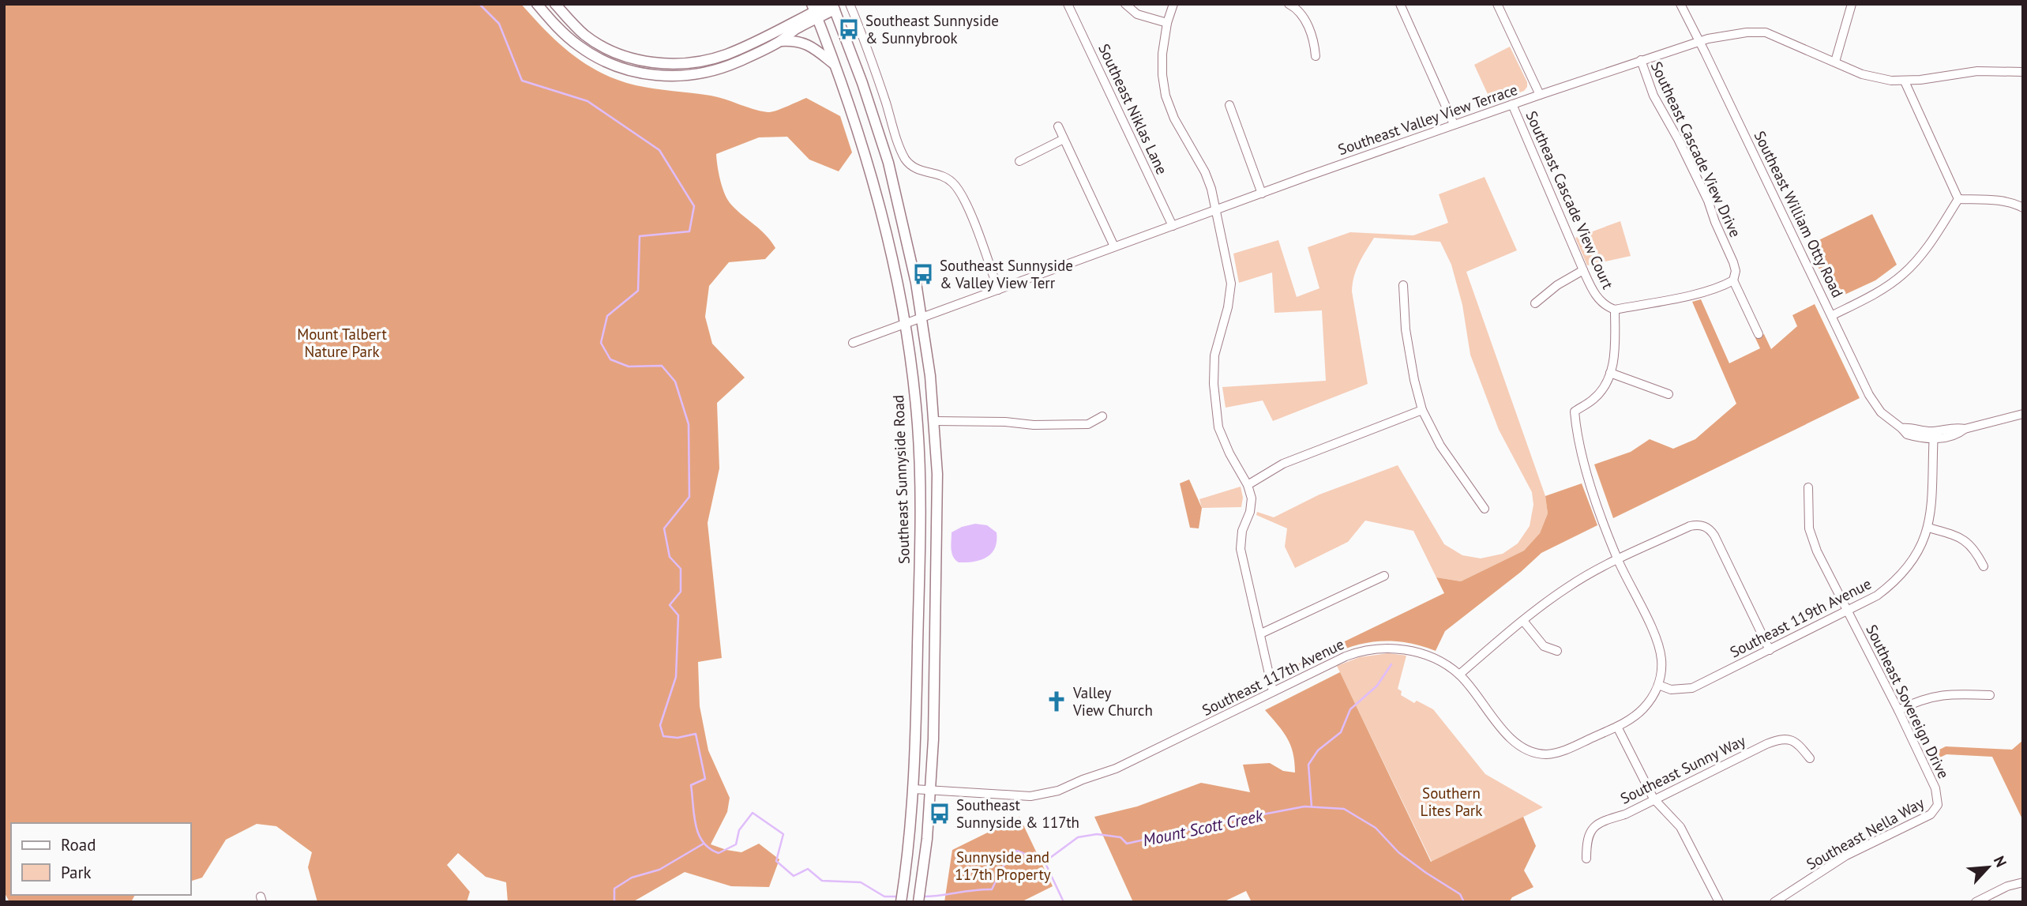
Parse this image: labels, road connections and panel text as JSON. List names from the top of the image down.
{
  "streets": {
    "main road": ["Southeast Sunnyside Road"],
    "street": [
      "Southeast Niklas Lane",
      "Southeast Valley View Terrace",
      "Southeast Cascade View Drive",
      "Southeast Cascade View Court",
      "Southeast William Otty Road",
      "Southeast 119th Avenue",
      "Southeast 117th Avenue",
      "Southeast Sovereign Drive",
      "Southeast Sunny Way",
      "Southeast Nella Way"
    ]
  },
  "crossings": [
    ["Southeast Niklas Lane", "Southeast Valley View Terrace"],
    ["Southeast Valley View Terrace", "Southeast Cascade View Drive"],
    ["Southeast Valley View Terrace", "Southeast Cascade View Court"],
    ["Southeast Valley View Terrace", "Southeast William Otty Road"],
    ["Southeast Valley View Terrace", "Southeast Sunnyside Road"],
    ["Southeast Cascade View Drive", "Southeast Cascade View Court"],
    ["Southeast William Otty Road", "Southeast 119th Avenue"],
    ["Southeast Sunnyside Road", "Southeast 117th Avenue"],
    ["Southeast 119th Avenue", "Southeast 117th Avenue"],
    ["Southeast 119th Avenue", "Southeast Sovereign Drive"],
    ["Southeast Sovereign Drive", "Southeast Nella Way"]
  ],
  "water": ["Mount Scott Creek"],
  "parks": ["Mount Talbert Nature Park", "Southern Lites Park", "Sunnyside and 117th Property"],
  "places": {
    "bus stop": ["Southeast Sunnyside & Sunnybrook", "Southeast Sunnyside & Valley View Terr", "Southeast Sunnyside & 117th"],
    "church": ["Valley View Church"]
  },
  "legend": ["Road", "Park"],
  "north": "top right"
}
